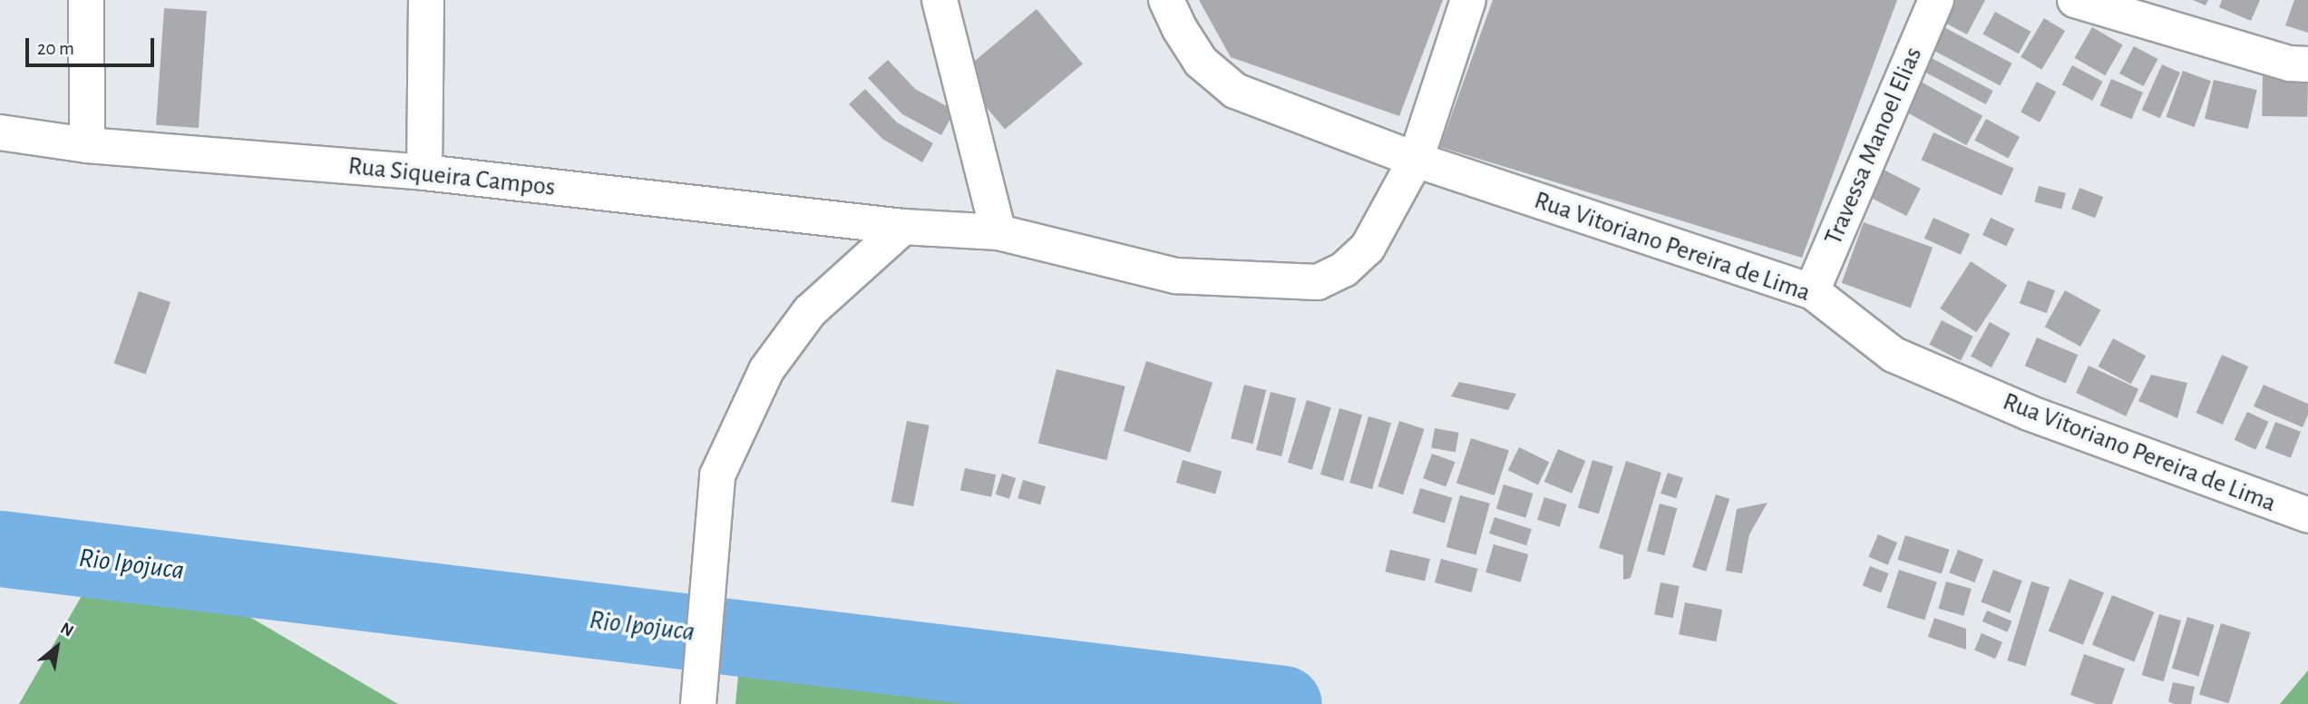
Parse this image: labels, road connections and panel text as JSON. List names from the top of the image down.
{
  "streets": {
    "street": ["Travessa Manoel Elias", "Rua Siqueira Campos", "Rua Vitoriano Pereira de Lima"]
  },
  "crossings": [
    ["Travessa Manoel Elias", "Rua Vitoriano Pereira de Lima"],
    ["Rua Siqueira Campos", "Rua Vitoriano Pereira de Lima"]
  ],
  "water": ["Rio Ipojuca"],
  "scale_bar": "20 m",
  "north": "top right"
}
